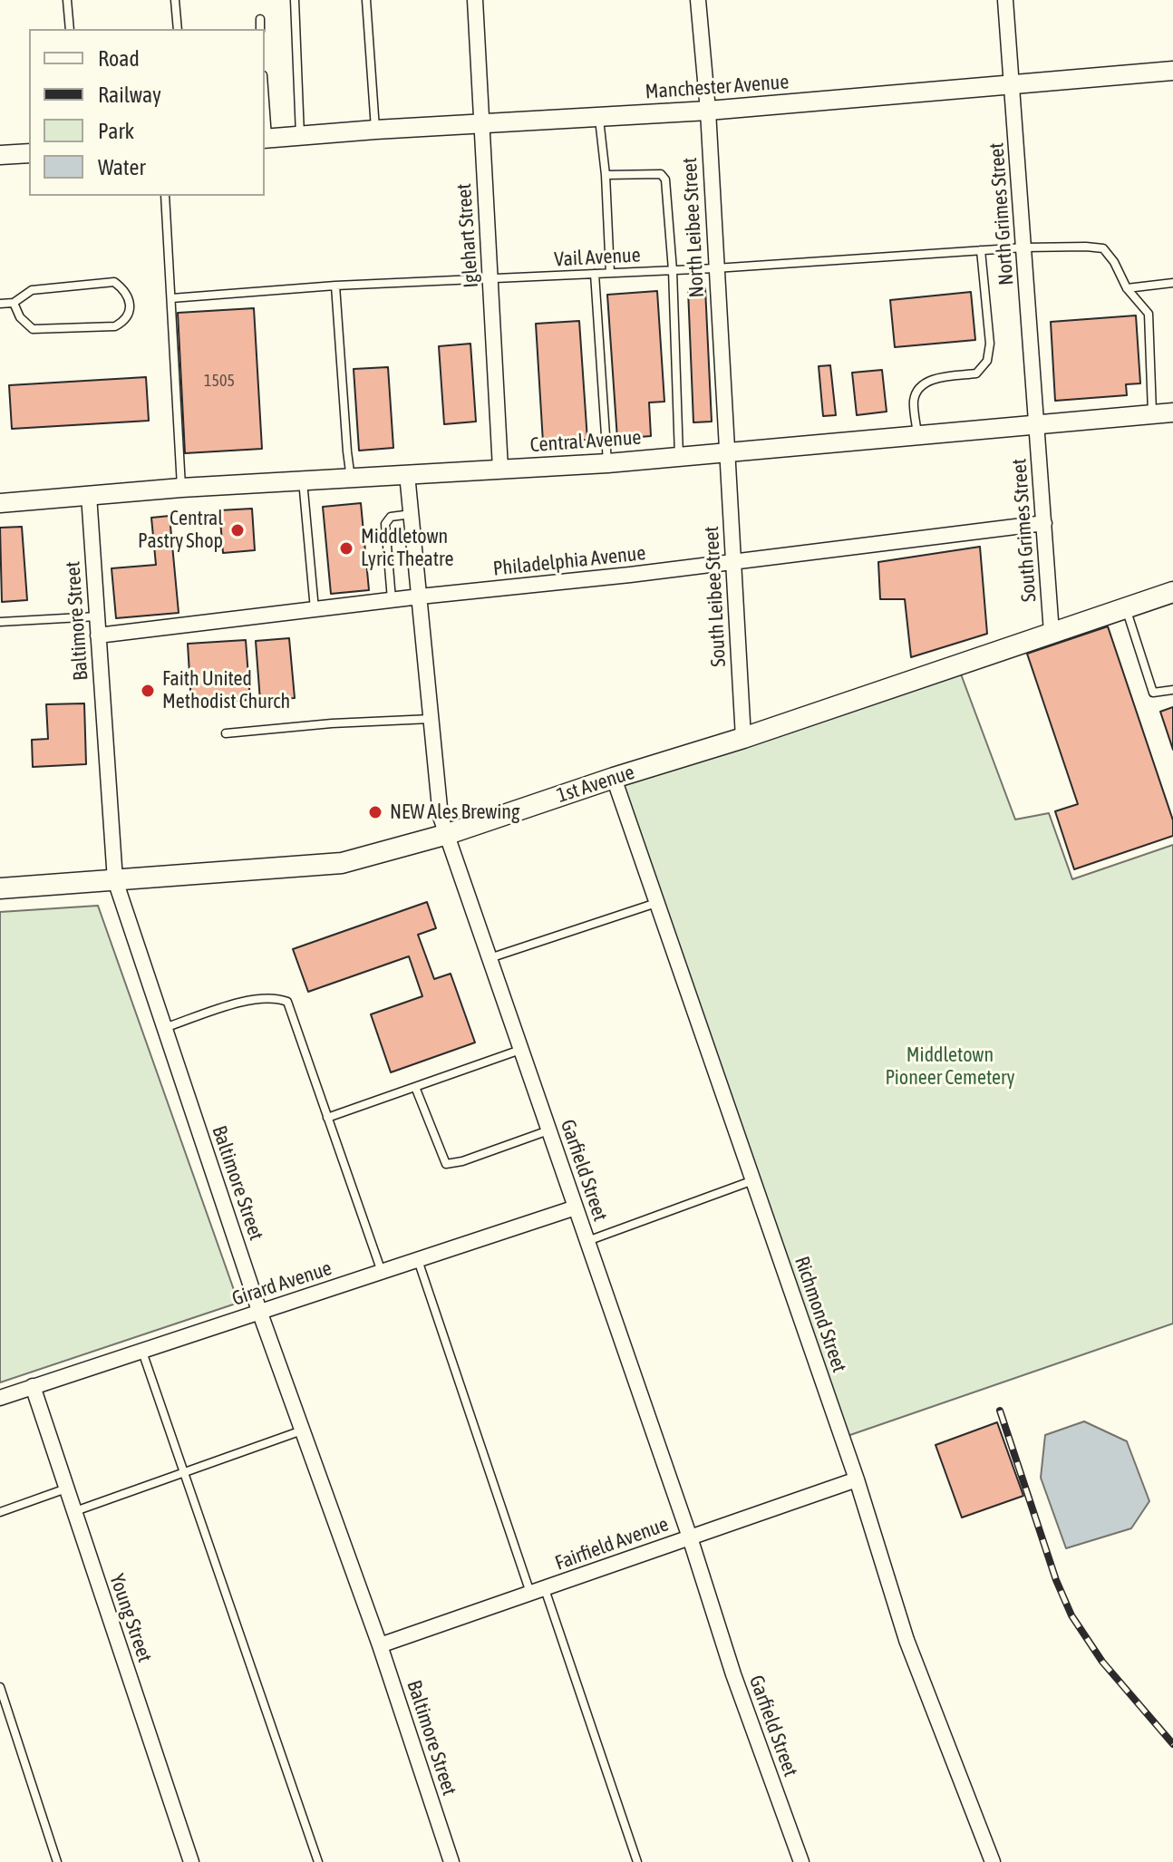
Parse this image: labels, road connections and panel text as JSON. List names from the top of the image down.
{
  "streets": {
    "main road": ["1st Avenue"],
    "street": [
      "Manchester Avenue",
      "North Grimes Street",
      "North Leibee Street",
      "Iglehart Street",
      "Central Avenue",
      "South Grimes Street",
      "Philadelphia Avenue",
      "South Leibee Street",
      "Baltimore Street",
      "Garfield Street",
      "Girard Avenue",
      "Richmond Street",
      "Fairfield Avenue",
      "Young Street"
    ],
    "lane": ["Vail Avenue"]
  },
  "crossings": [
    ["Manchester Avenue", "North Grimes Street"],
    ["Manchester Avenue", "North Leibee Street"],
    ["Manchester Avenue", "Iglehart Street"],
    ["North Grimes Street", "Vail Avenue"],
    ["North Grimes Street", "Central Avenue"],
    ["North Grimes Street", "South Grimes Street"],
    ["North Leibee Street", "Vail Avenue"],
    ["North Leibee Street", "Central Avenue"],
    ["North Leibee Street", "South Leibee Street"],
    ["Iglehart Street", "Vail Avenue"],
    ["Iglehart Street", "Central Avenue"],
    ["Central Avenue", "South Grimes Street"],
    ["Central Avenue", "South Leibee Street"],
    ["Central Avenue", "Baltimore Street"],
    ["Central Avenue", "Garfield Street"],
    ["South Grimes Street", "Philadelphia Avenue"],
    ["South Grimes Street", "1st Avenue"],
    ["Philadelphia Avenue", "South Leibee Street"],
    ["Philadelphia Avenue", "Baltimore Street"],
    ["Philadelphia Avenue", "Garfield Street"],
    ["South Leibee Street", "1st Avenue"],
    ["Baltimore Street", "1st Avenue"],
    ["Baltimore Street", "Girard Avenue"],
    ["Baltimore Street", "Fairfield Avenue"],
    ["1st Avenue", "Garfield Street"],
    ["1st Avenue", "Richmond Street"],
    ["Garfield Street", "Girard Avenue"],
    ["Garfield Street", "Fairfield Avenue"],
    ["Girard Avenue", "Young Street"],
    ["Richmond Street", "Fairfield Avenue"]
  ],
  "parks": ["Middletown Pioneer Cemetery"],
  "places": [
    "Central Pastry Shop",
    "Middletown Lyric Theatre",
    "Faith United Methodist Church",
    "NEW Ales Brewing"
  ],
  "house_numbers": ["1505"],
  "legend": [
    "Road",
    "Railway",
    "Park",
    "Water"
  ]
}
